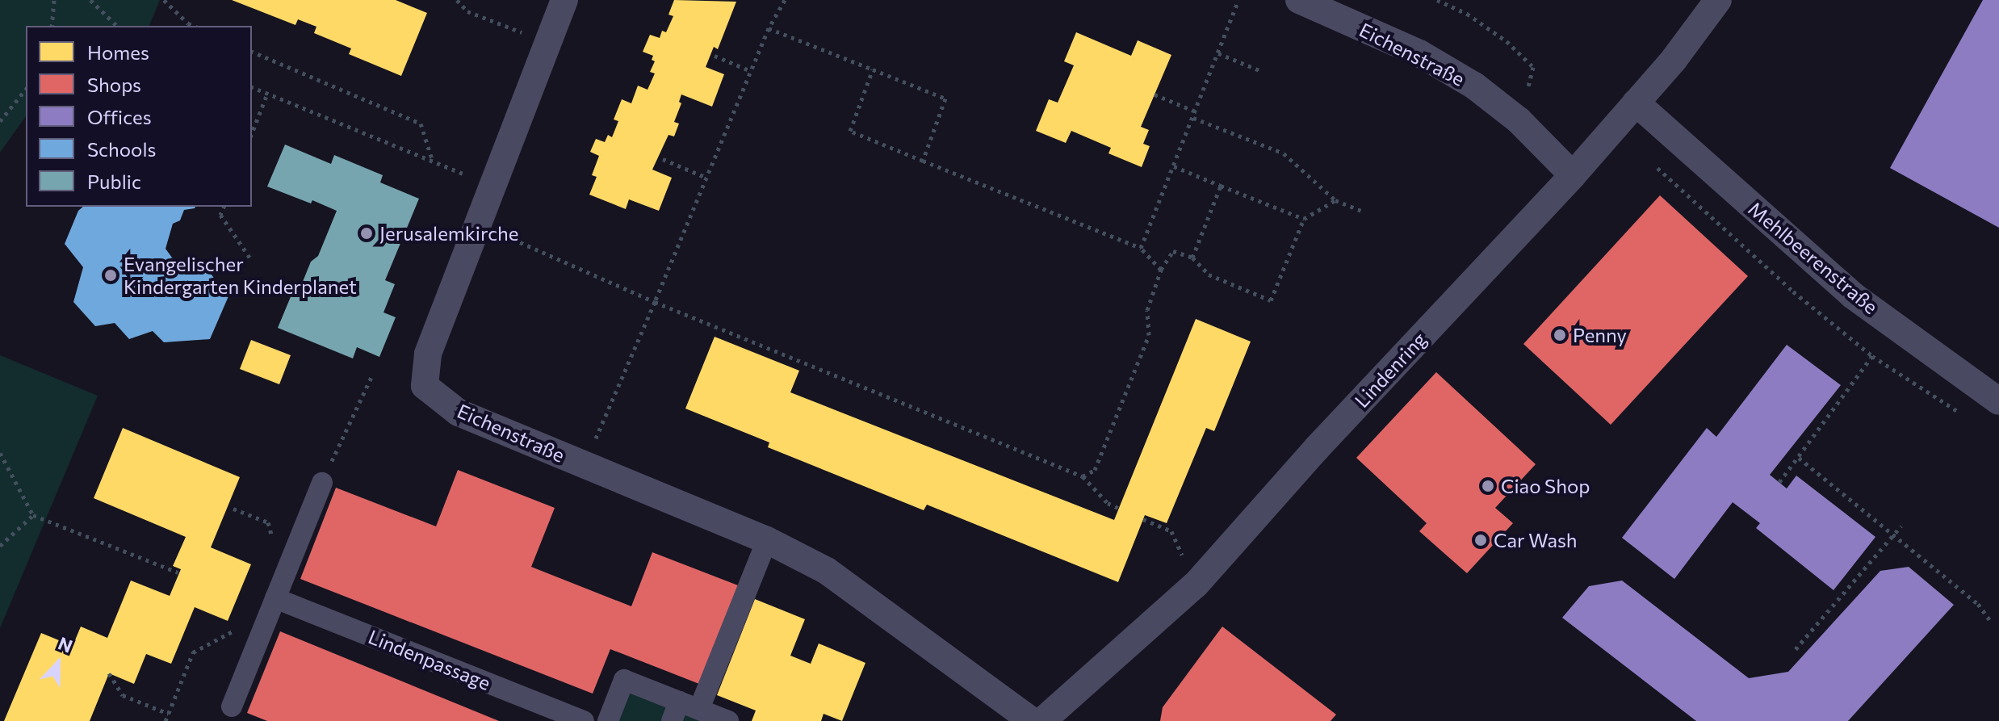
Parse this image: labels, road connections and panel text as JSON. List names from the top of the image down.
{
  "streets": {
    "street": [
      "Eichenstraße",
      "Mehlbeerenstraße",
      "Lindenring",
      "Lindenpassage"
    ]
  },
  "crossings": [
    ["Eichenstraße", "Lindenring"],
    ["Mehlbeerenstraße", "Lindenring"]
  ],
  "places": [
    "Jerusalemkirche",
    "Evangelischer Kindergarten Kinderplanet",
    "Penny",
    "Ciao Shop",
    "Car Wash"
  ],
  "legend": [
    "Homes",
    "Shops",
    "Offices",
    "Schools",
    "Public"
  ],
  "north": "top"
}
